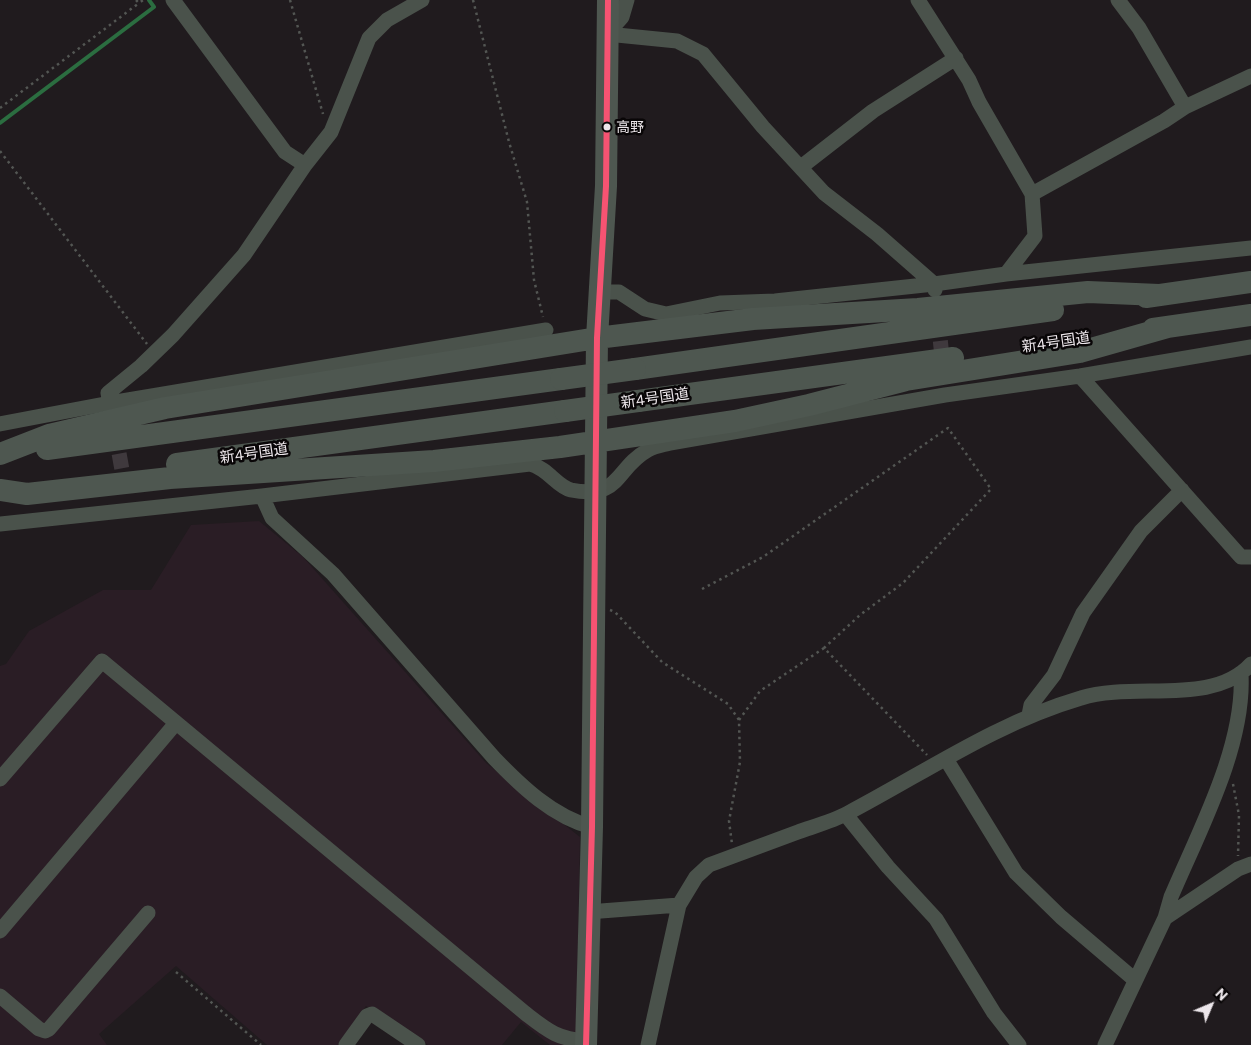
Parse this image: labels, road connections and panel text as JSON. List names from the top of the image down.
{
  "streets": {
    "highway": ["新4号国道"]
  },
  "places": ["高野"],
  "north": "top right"
}
